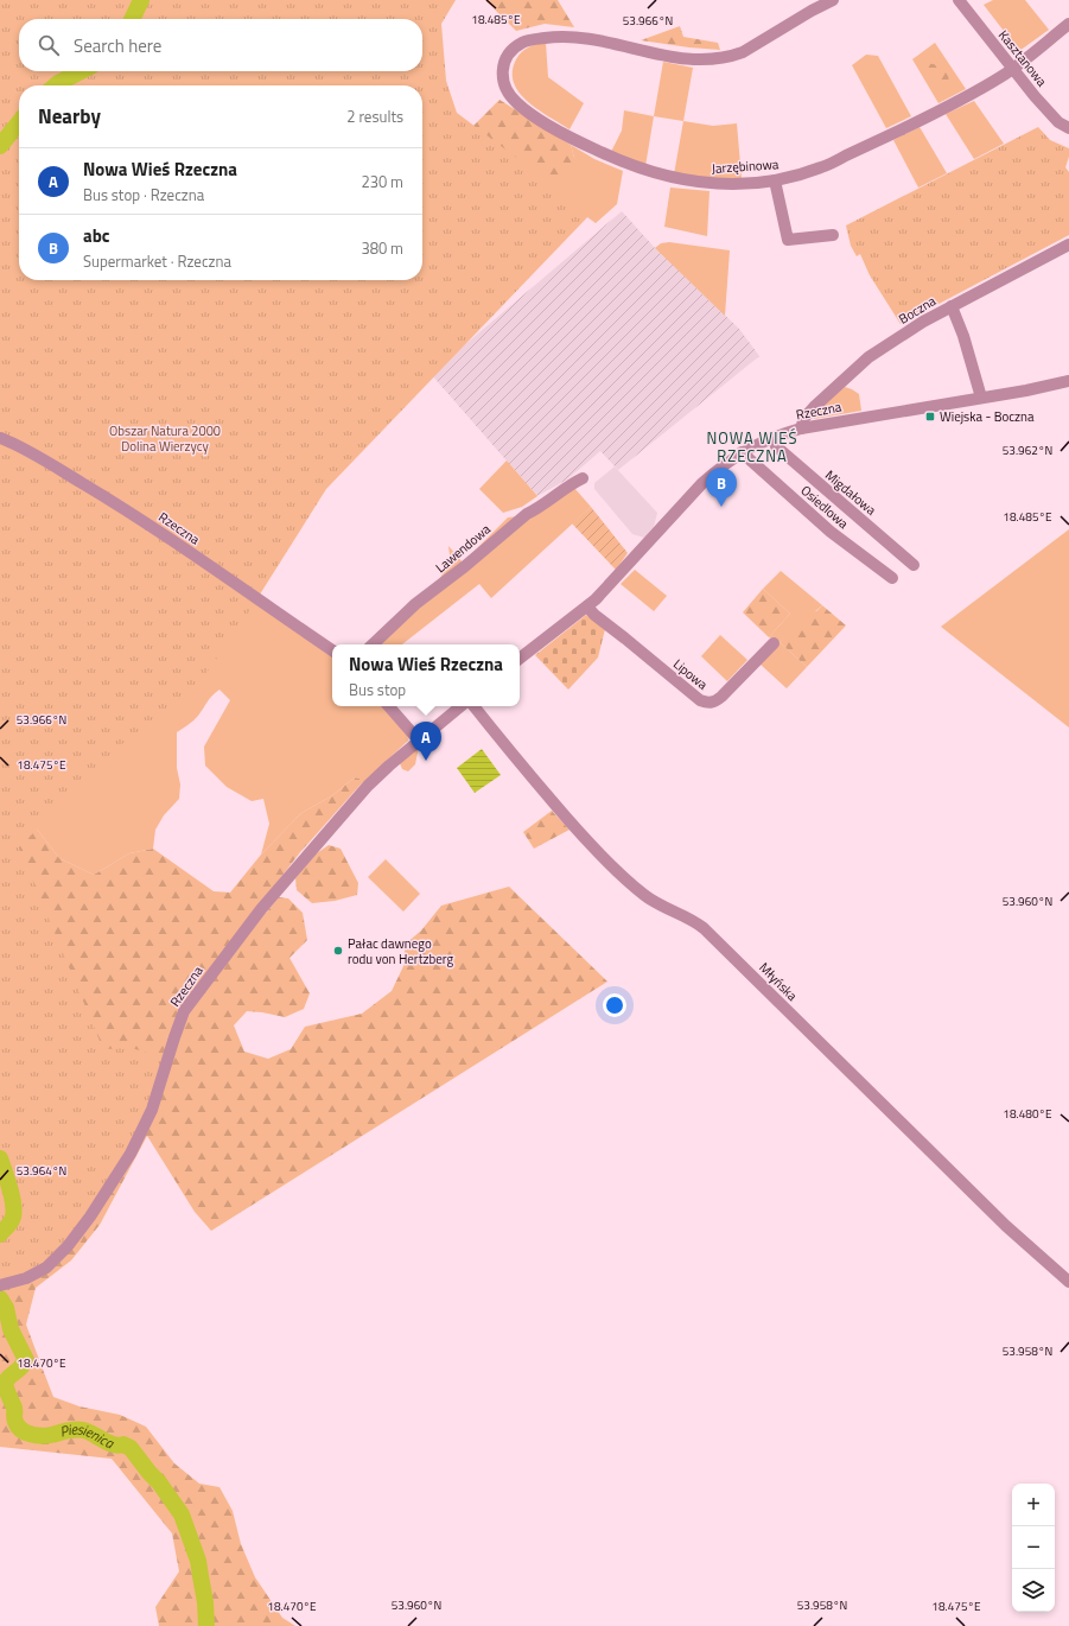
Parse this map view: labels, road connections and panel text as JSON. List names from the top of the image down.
{
  "streets": {
    "street": [
      "Kasztanowa",
      "Jarzębinowa",
      "Boczna",
      "Rzeczna",
      "Migdałowa",
      "Osiedlowa",
      "Lawendowa",
      "Lipowa",
      "Młyńska"
    ]
  },
  "crossings": [
    ["Kasztanowa", "Jarzębinowa"],
    ["Boczna", "Rzeczna"],
    ["Rzeczna", "Migdałowa"],
    ["Rzeczna", "Osiedlowa"],
    ["Rzeczna", "Lipowa"]
  ],
  "districts": ["NOWA WIEŚ RZECZNA"],
  "water": ["Piesienica"],
  "parks": ["Obszar Natura 2000 Dolina Wierzycy"],
  "places": {
    "transit": ["Wiejska - Boczna"],
    "other": ["Pałac dawnego rodu von Hertzberg"]
  },
  "page": {
    "search": "Search here",
    "heading": ["Nearby", "2 results"],
    "list": [
      {
        "mark": "A",
        "name": "Nowa Wieś Rzeczna",
        "note": "Bus stop · Rzeczna",
        "value": "230 m"
      },
      {
        "mark": "B",
        "name": "abc",
        "note": "Supermarket · Rzeczna",
        "value": "380 m"
      }
    ],
    "pins": ["B", "A"],
    "popup": ["Nowa Wieś Rzeczna", "Bus stop"],
    "map_buttons": ["+", "−"]
  },
  "coordinates": [
    "18.485°E",
    "53.966°N",
    "53.962°N",
    "18.475°E",
    "53.960°N",
    "18.480°E",
    "53.964°N",
    "53.958°N",
    "18.470°E"
  ]
}
